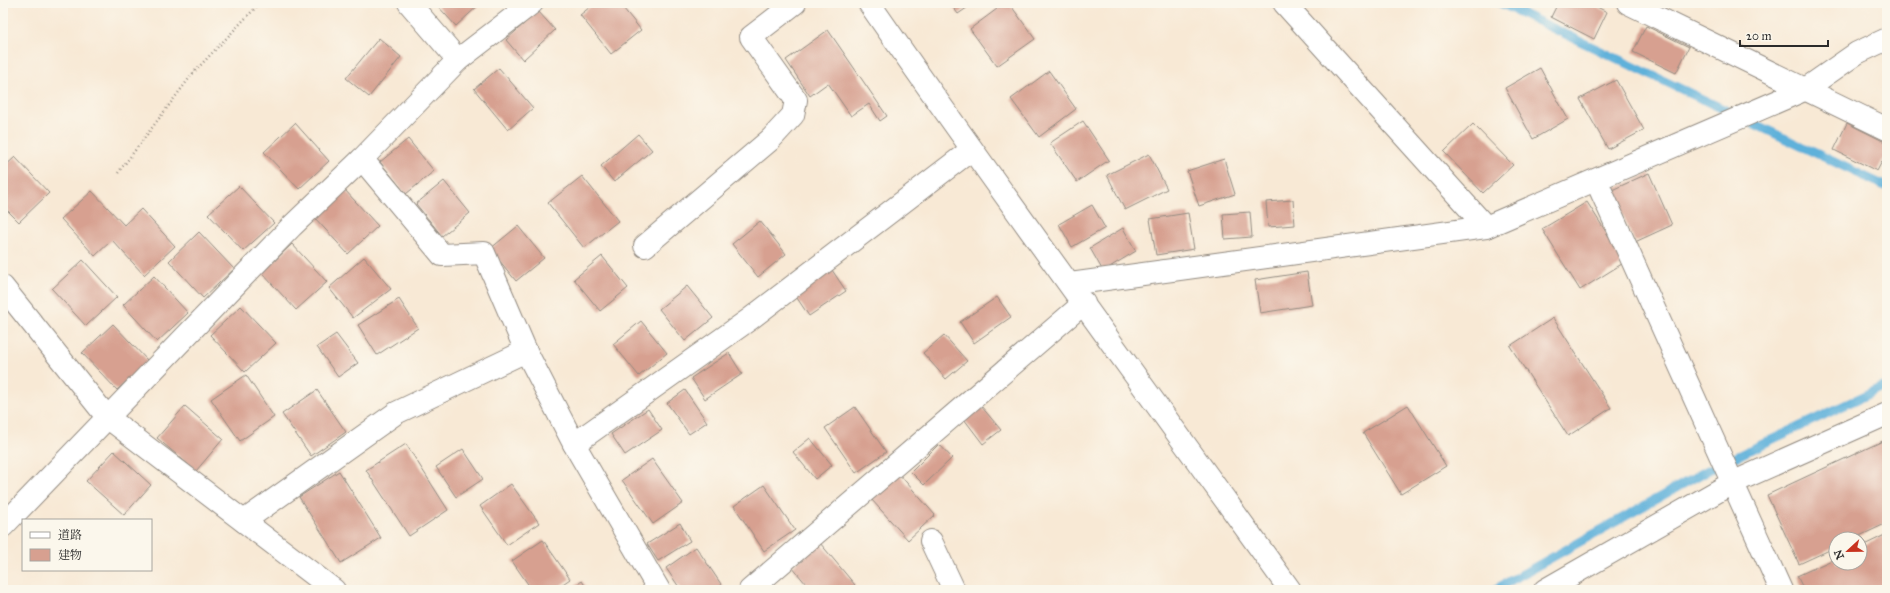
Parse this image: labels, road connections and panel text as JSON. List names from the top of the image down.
{
  "legend": ["道路", "建物"],
  "scale_bar": "20 m",
  "north": "left"
}
